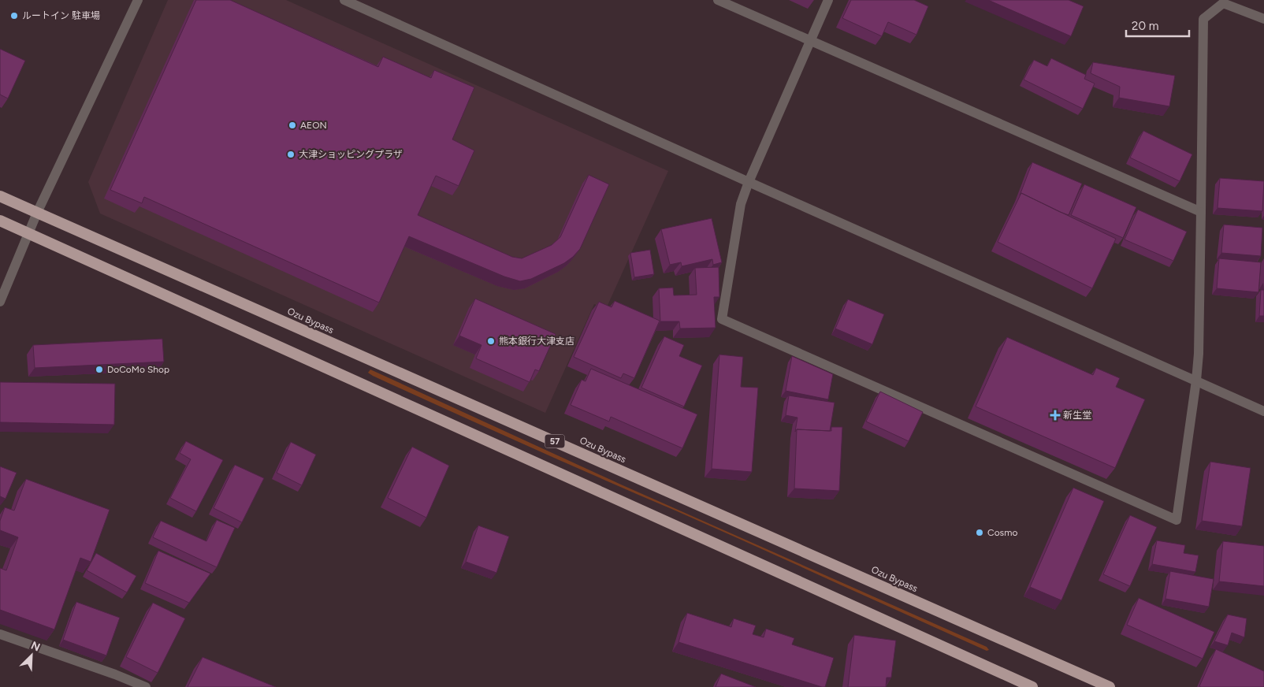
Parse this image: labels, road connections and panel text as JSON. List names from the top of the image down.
{
  "streets": {
    "highway": ["Ozu Bypass", "57"]
  },
  "places": {
    "other": [
      "ルートイン 駐車場",
      "AEON",
      "大津ショッピングプラザ",
      "熊本銀行大津支店",
      "DoCoMo Shop",
      "Cosmo"
    ],
    "health": ["新生堂"]
  },
  "scale_bar": "20 m",
  "north": "top right"
}
